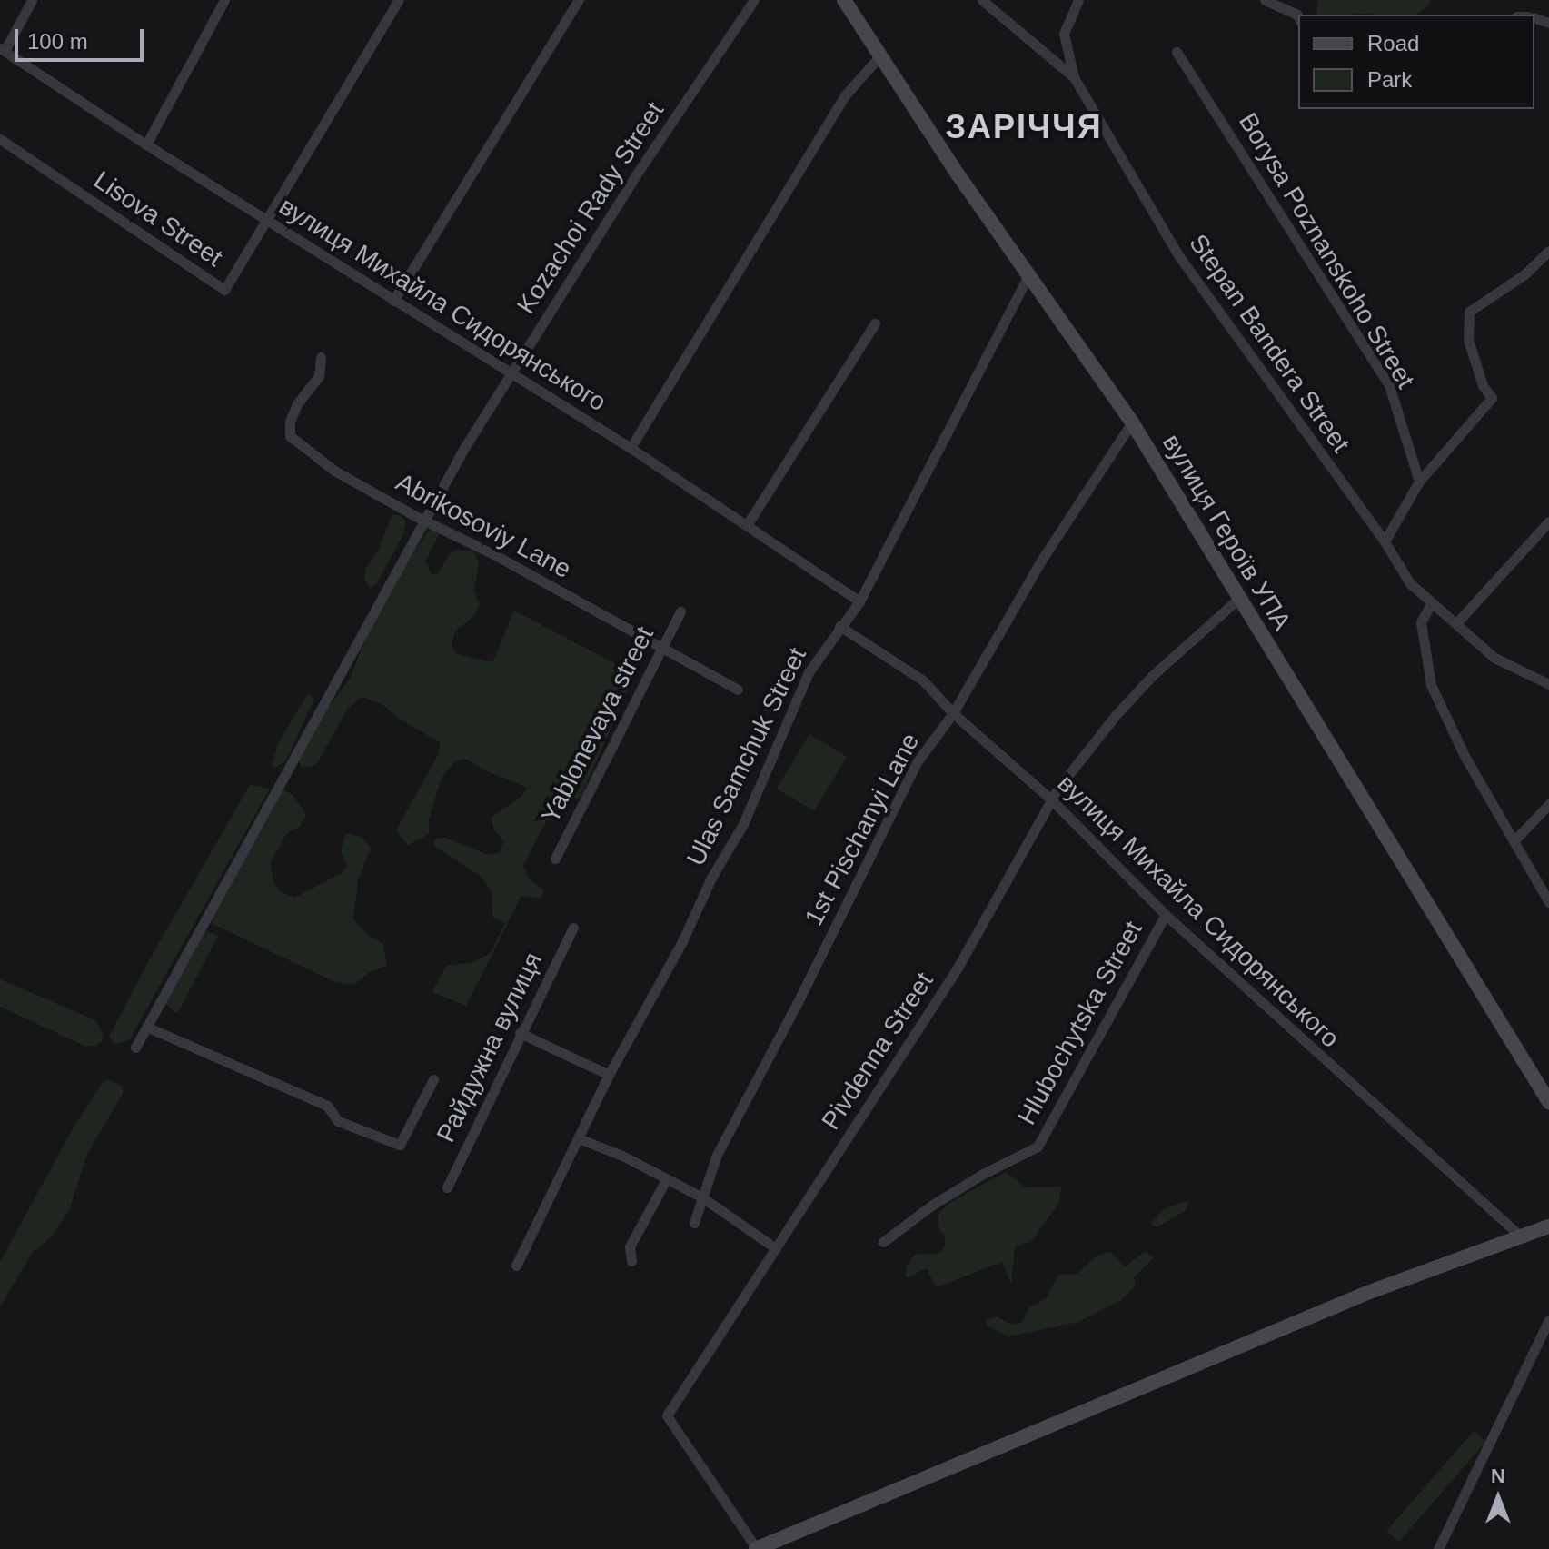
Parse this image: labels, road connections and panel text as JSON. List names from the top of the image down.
{
  "streets": {
    "street": [
      "Kozachoi Rady Street",
      "Lisova Street",
      "Borysa Poznanskoho Street",
      "вулиця Михайла Сидорянського",
      "Stepan Bandera Street",
      "Abrikosoviy Lane",
      "вулиця Героїв УПА",
      "Yablonevaya street",
      "Ulas Samchuk Street",
      "1st Pischanyi Lane",
      "Hlubochytska Street",
      "Райдужна вулиця",
      "Pivdenna Street"
    ]
  },
  "crossings": [
    ["Kozachoi Rady Street", "вулиця Михайла Сидорянського"],
    ["Kozachoi Rady Street", "Abrikosoviy Lane"],
    ["Lisova Street", "вулиця Михайла Сидорянського"],
    ["вулиця Михайла Сидорянського", "Ulas Samchuk Street"],
    ["вулиця Михайла Сидорянського", "1st Pischanyi Lane"],
    ["вулиця Михайла Сидорянського", "Hlubochytska Street"],
    ["вулиця Михайла Сидорянського", "Pivdenna Street"],
    ["Abrikosoviy Lane", "Yablonevaya street"],
    ["вулиця Героїв УПА", "Ulas Samchuk Street"],
    ["вулиця Героїв УПА", "1st Pischanyi Lane"],
    ["вулиця Героїв УПА", "Pivdenna Street"]
  ],
  "districts": ["ЗАРІЧЧЯ"],
  "legend": ["Road", "Park"],
  "scale_bar": "100 m",
  "north": "top"
}
